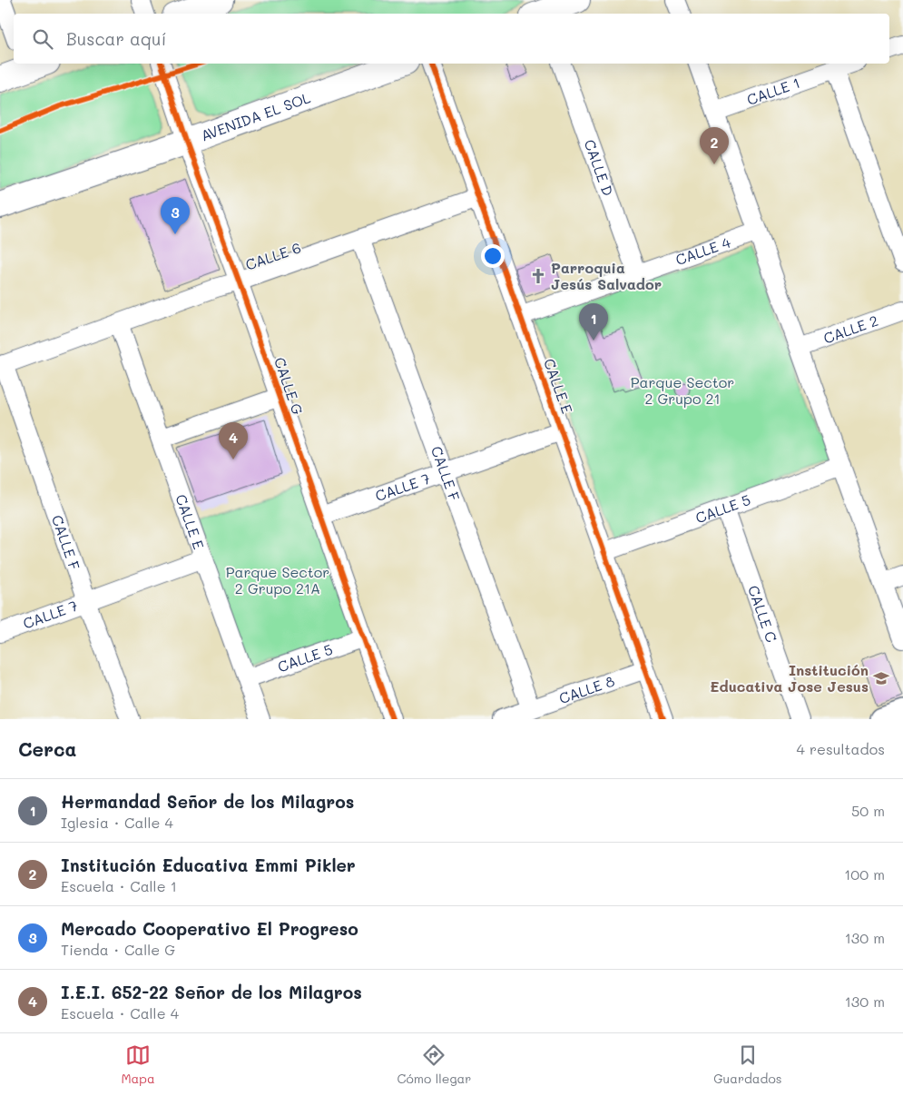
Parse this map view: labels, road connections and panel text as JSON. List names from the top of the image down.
{
  "streets": {
    "main road": ["AVENIDA EL SOL"],
    "street": [
      "CALLE 1",
      "CALLE D",
      "CALLE 4",
      "CALLE 6",
      "CALLE 2",
      "CALLE G",
      "CALLE E",
      "CALLE F",
      "CALLE 7",
      "CALLE 5",
      "CALLE C",
      "CALLE 8"
    ]
  },
  "crossings": [
    ["AVENIDA EL SOL", "CALLE G"],
    ["CALLE D", "CALLE 4"],
    ["CALLE 4", "CALLE E"],
    ["CALLE 6", "CALLE G"],
    ["CALLE 6", "CALLE E"],
    ["CALLE 6", "CALLE F"],
    ["CALLE G", "CALLE 7"],
    ["CALLE G", "CALLE 5"],
    ["CALLE E", "CALLE 7"],
    ["CALLE E", "CALLE 5"],
    ["CALLE E", "CALLE 8"],
    ["CALLE F", "CALLE 7"],
    ["CALLE F", "CALLE 8"],
    ["CALLE 5", "CALLE C"]
  ],
  "parks": ["Parque Sector 2 Grupo 21", "Parque Sector 2 Grupo 21A"],
  "places": {
    "church": ["Parroquia Jesús Salvador"],
    "school or university": ["Institución Educativa Jose Jesus"]
  },
  "page": {
    "search": "Buscar aquí",
    "pins": [
      "2",
      "3",
      "1",
      "4"
    ],
    "heading": ["Cerca", "4 resultados"],
    "list": [
      {
        "mark": "1",
        "name": "Hermandad Señor de los Milagros",
        "note": "Iglesia · Calle 4",
        "value": "50 m"
      },
      {
        "mark": "2",
        "name": "Institución Educativa Emmi Pikler",
        "note": "Escuela · Calle 1",
        "value": "100 m"
      },
      {
        "mark": "3",
        "name": "Mercado Cooperativo El Progreso",
        "note": "Tienda · Calle G",
        "value": "130 m"
      },
      {
        "mark": "4",
        "name": "I.E.I. 652-22 Señor de los Milagros",
        "note": "Escuela · Calle 4",
        "value": "130 m"
      }
    ],
    "nav": ["Mapa", "Cómo llegar", "Guardados"]
  }
}
